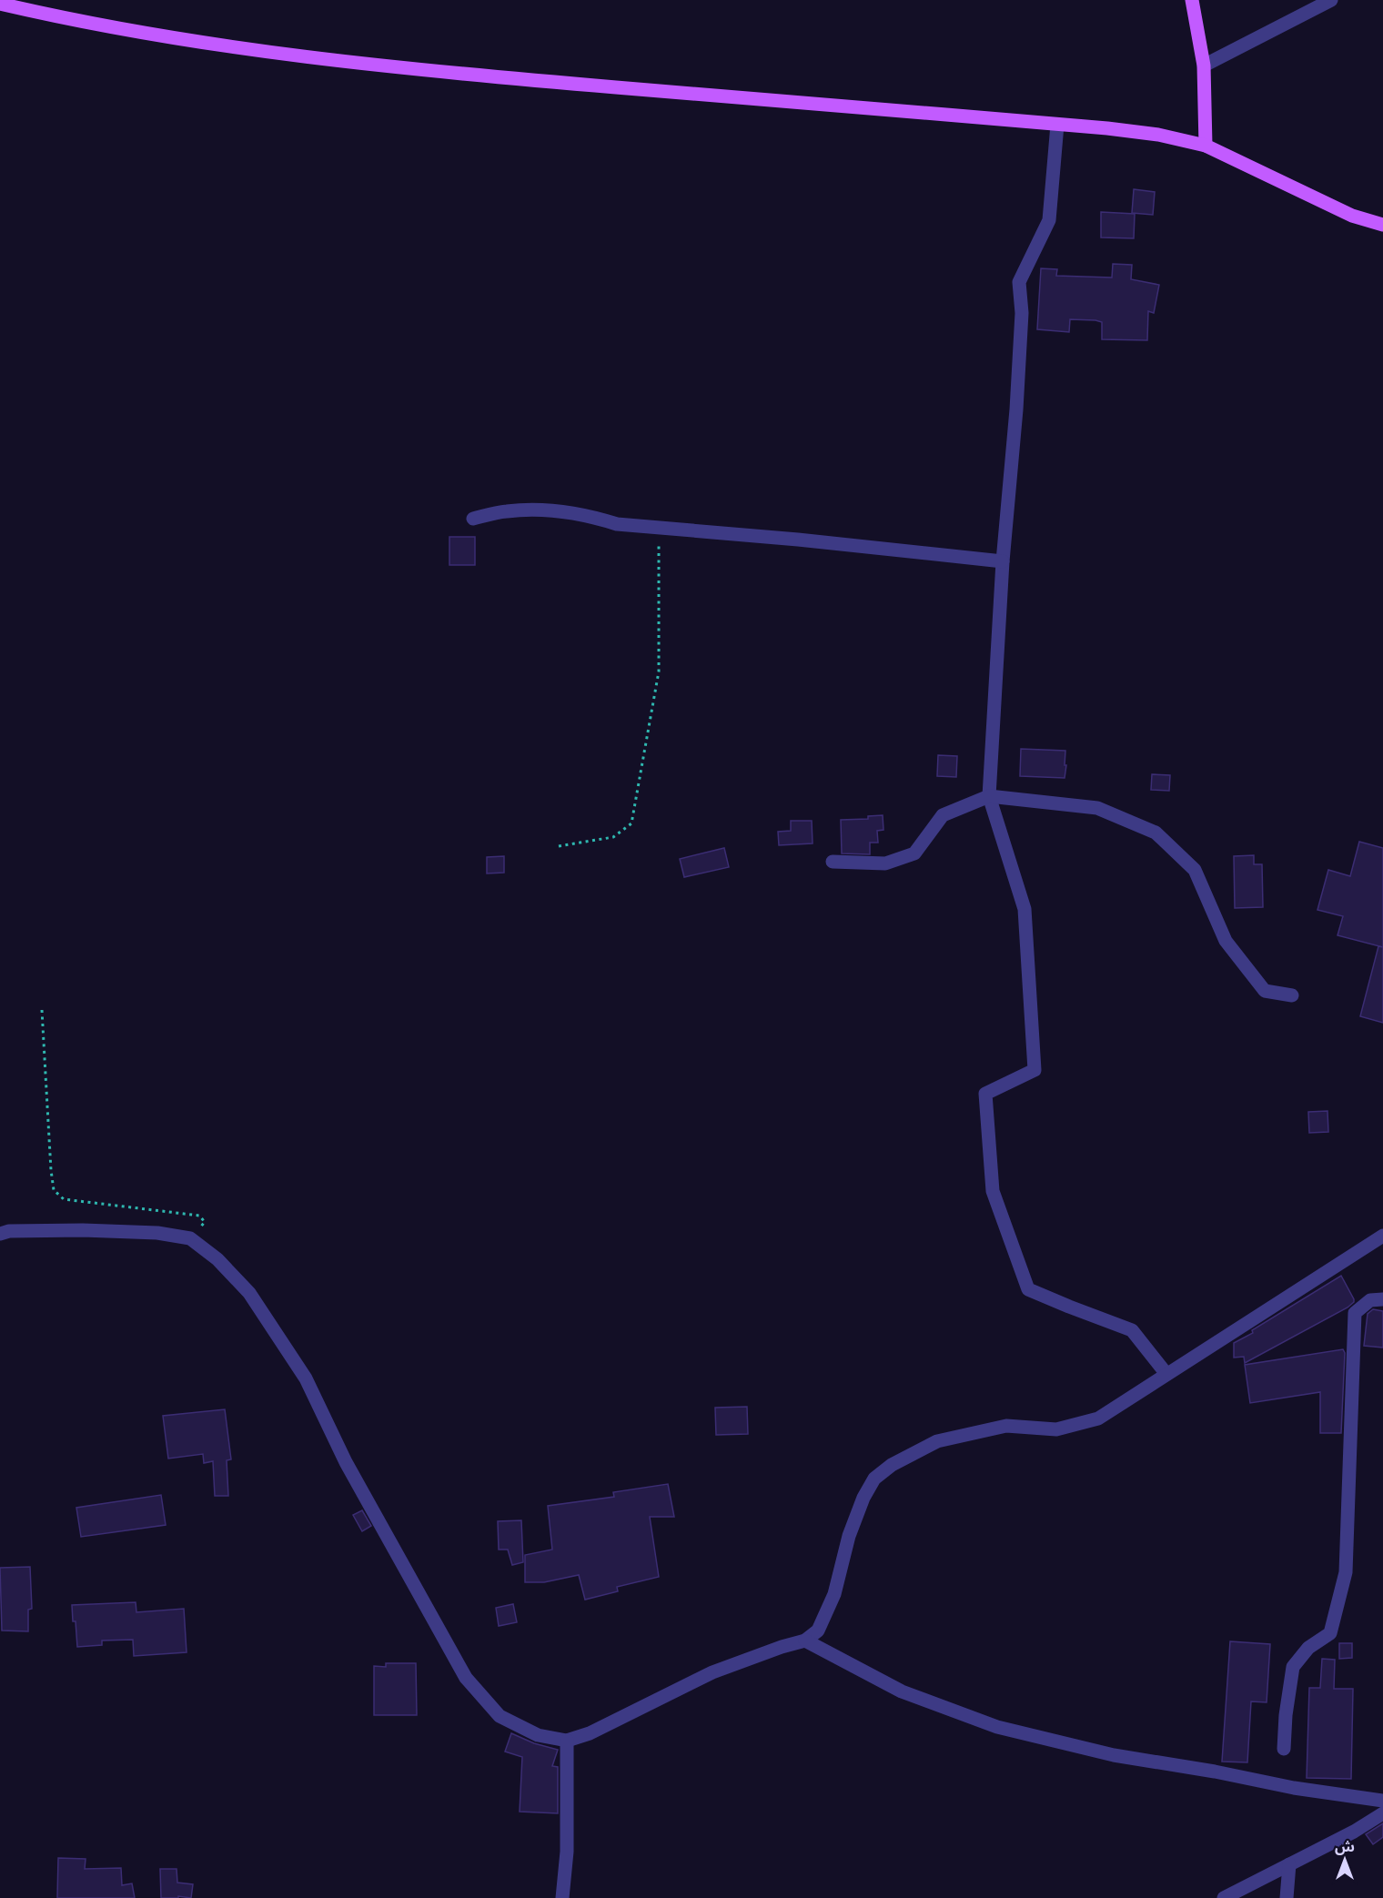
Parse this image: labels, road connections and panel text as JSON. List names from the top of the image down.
{
  "north": "top"
}
